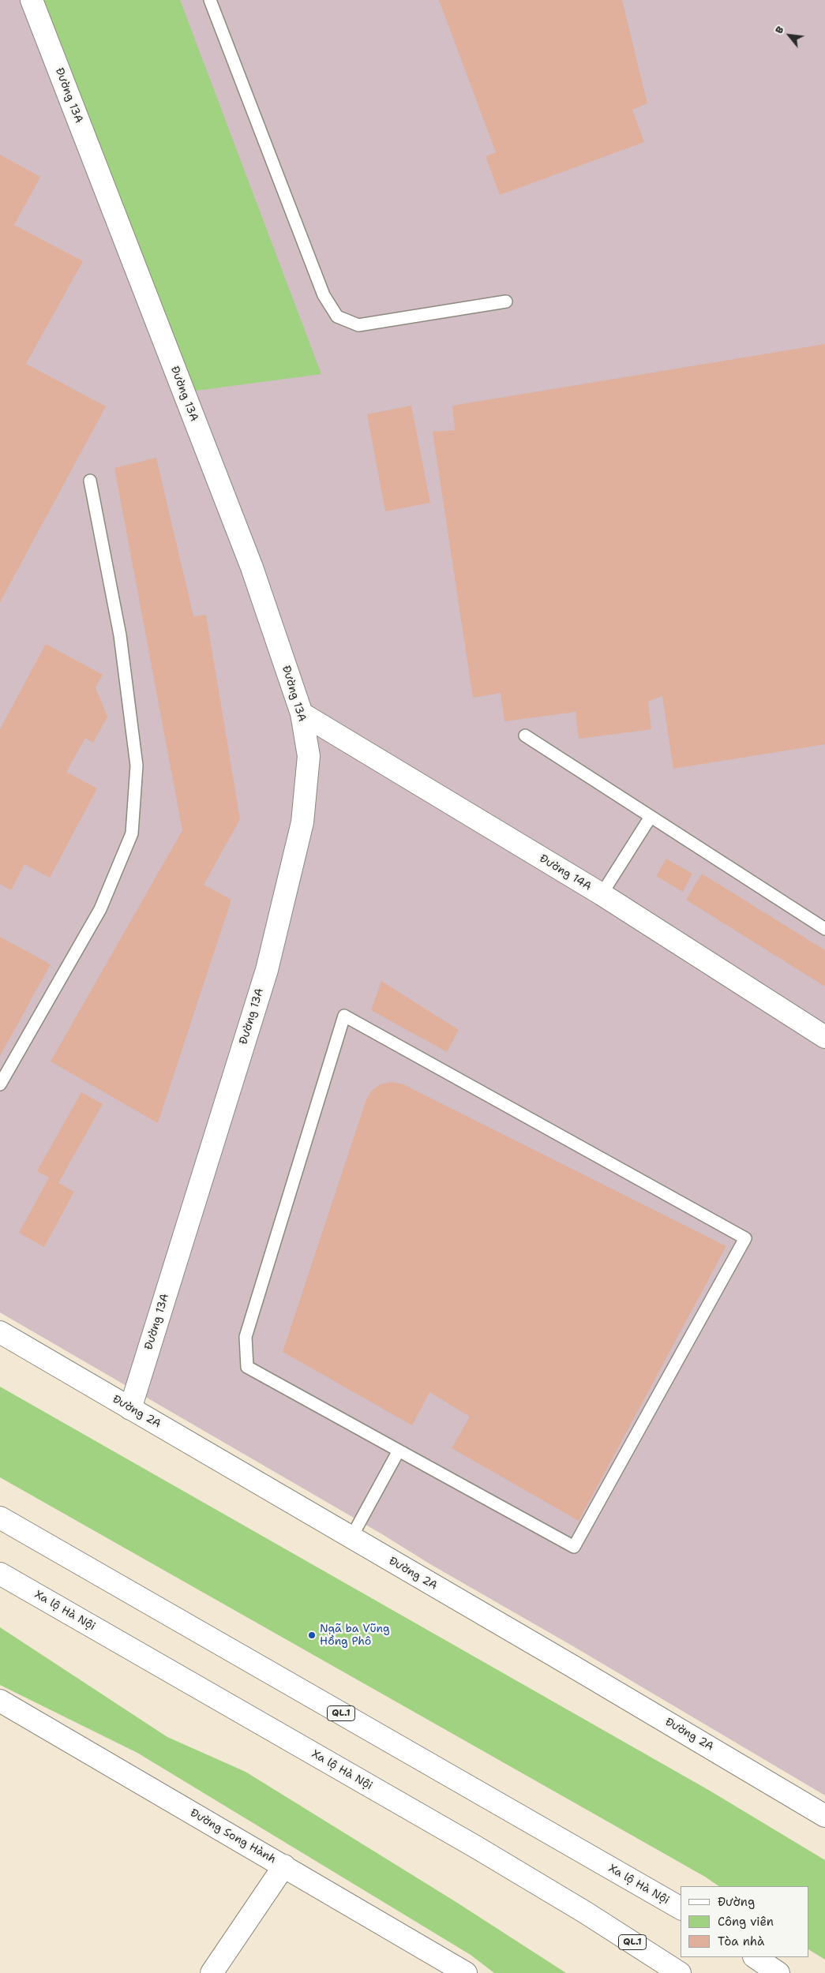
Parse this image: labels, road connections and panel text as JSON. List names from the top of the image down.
{
  "streets": {
    "main road": [
      "Đường 13A",
      "Đường 14A",
      "Đường 2A",
      "Xa lộ Hà Nội",
      "QL.1",
      "Đường Song Hành"
    ]
  },
  "crossings": [
    ["Đường 13A", "Đường 14A"],
    ["Đường 13A", "Đường 2A"]
  ],
  "places": ["Ngã ba Vũng Hồng Phô"],
  "legend": ["Đường", "Công viên", "Tòa nhà"],
  "north": "top left"
}
